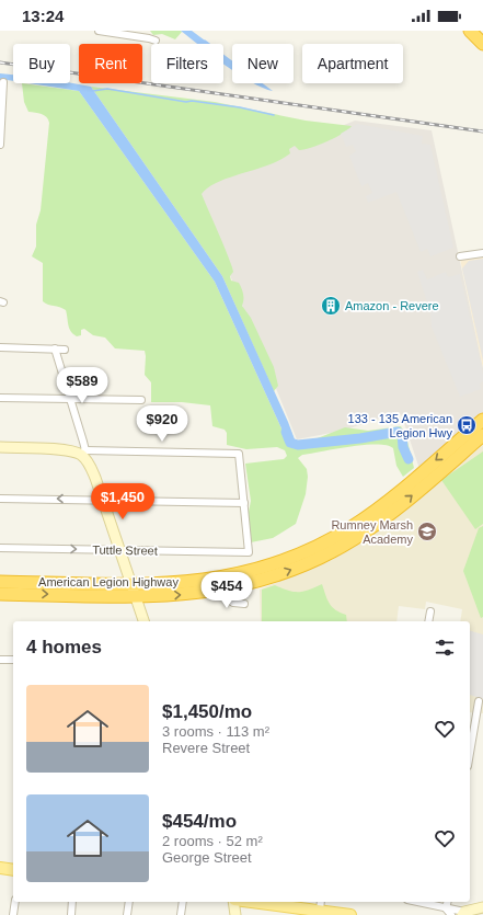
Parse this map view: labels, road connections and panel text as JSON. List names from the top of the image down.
{
  "streets": {
    "highway": ["American Legion Highway"],
    "street": ["Tuttle Street"]
  },
  "places": {
    "building": ["Amazon - Revere"],
    "bus stop": ["133 - 135 American Legion Hwy"],
    "school or university": ["Rumney Marsh Academy"]
  },
  "page": {
    "status": "13:24",
    "chip": [
      "Buy",
      "Rent",
      "Filters",
      "New",
      "Apartment"
    ],
    "price": [
      "$589",
      "$920",
      "$1,450",
      "$454"
    ],
    "heading": "4 homes",
    "list": [
      {
        "name": "$1,450/mo",
        "note": "3 rooms · 113 m² · Revere Street"
      },
      {
        "name": "$454/mo",
        "note": "2 rooms · 52 m² · George Street"
      }
    ]
  }
}
